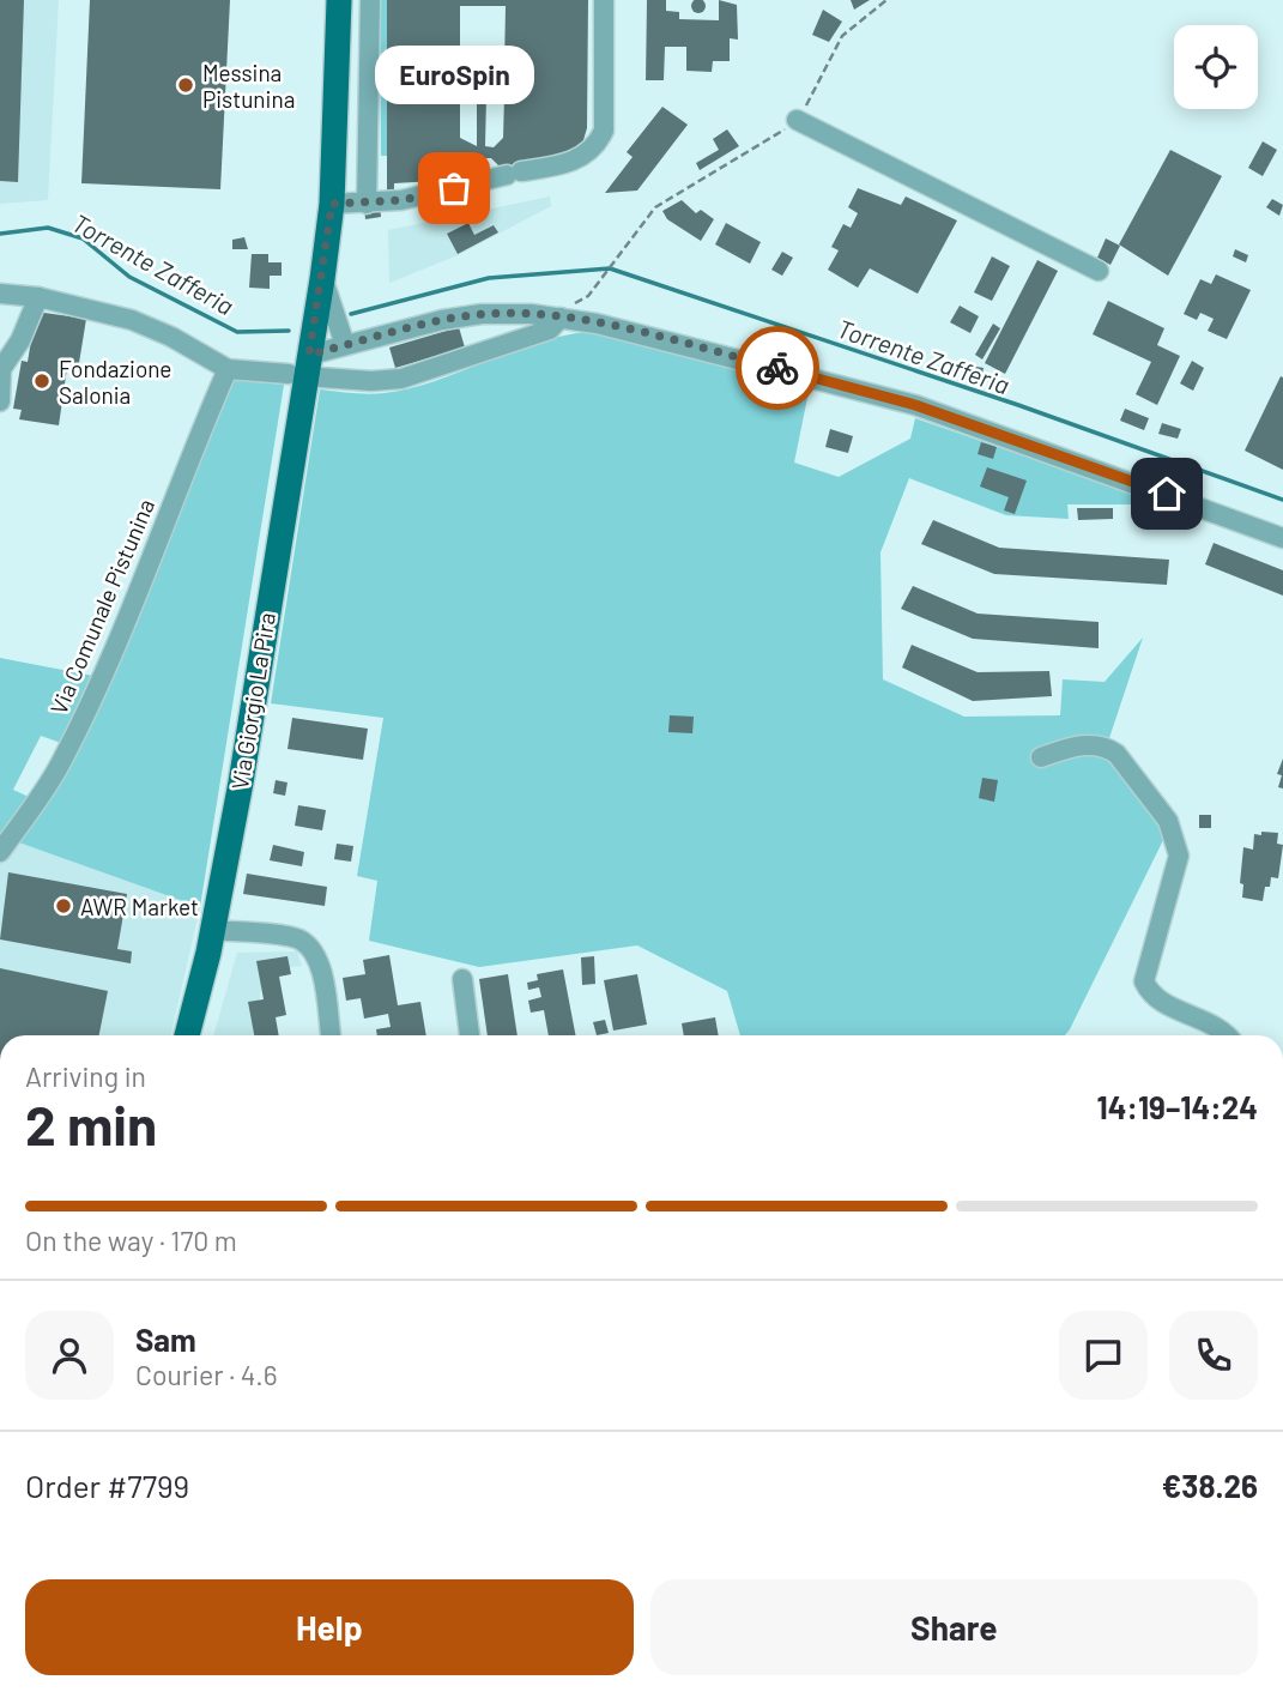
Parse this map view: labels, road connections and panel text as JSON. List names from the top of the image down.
{
  "streets": {
    "main road": ["Via Giorgio La Pira"],
    "street": ["Via Comunale Pistunina"]
  },
  "water": ["Torrente Zafferia"],
  "places": [
    "Messina Pistunina",
    "EuroSpin",
    "Fondazione Salonia",
    "AWR Market"
  ],
  "page": {
    "bubble": "EuroSpin",
    "heading": ["2 min", "Arriving in", "14:19–14:24"],
    "panel": [
      "Sam",
      "Courier · 4.6",
      "Order #7799",
      "€38.26"
    ],
    "bar": "On the way · 170 m",
    "buttons": ["Help", "Share"]
  }
}
